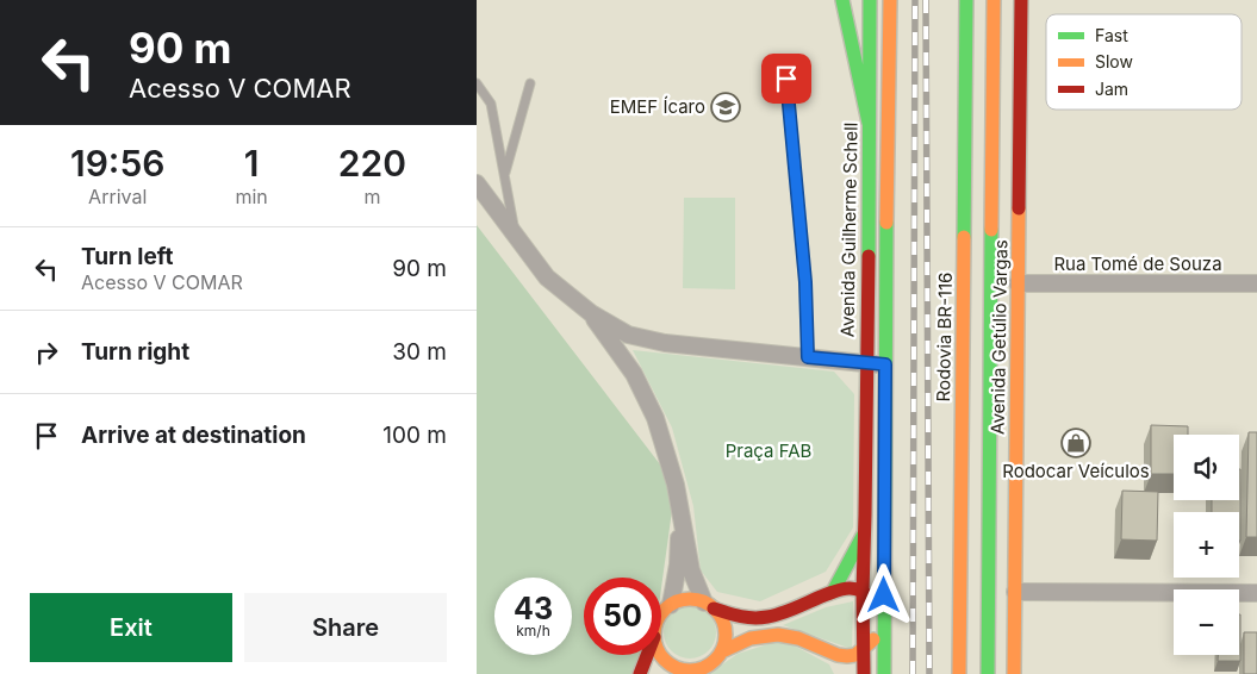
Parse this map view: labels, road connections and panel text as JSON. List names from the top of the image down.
{
  "streets": {
    "main road": ["Avenida Guilherme Schell", "Rodovia BR-116", "Avenida Getúlio Vargas"],
    "street": ["Rua Tomé de Souza"]
  },
  "crossings": [
    ["Rua Tomé de Souza", "Avenida Getúlio Vargas"]
  ],
  "parks": ["Praça FAB"],
  "places": {
    "school or university": ["EMEF Ícaro"],
    "shop": ["Rodocar Veículos"]
  },
  "legend": ["Fast", "Slow", "Jam"],
  "page": {
    "turn": ["90 m", "Acesso V COMAR"],
    "eta": [
      "19:56",
      "Arrival",
      "1",
      "min",
      "220",
      "m"
    ],
    "list": [
      {
        "name": "Turn left",
        "note": "Acesso V COMAR",
        "value": "90 m"
      },
      {
        "name": "Turn right",
        "value": "30 m"
      },
      {
        "name": "Arrive at destination",
        "value": "100 m"
      }
    ],
    "map_buttons": ["+", "−"],
    "speed": "43 km/h",
    "limit": "50",
    "buttons": ["Exit", "Share"]
  }
}
